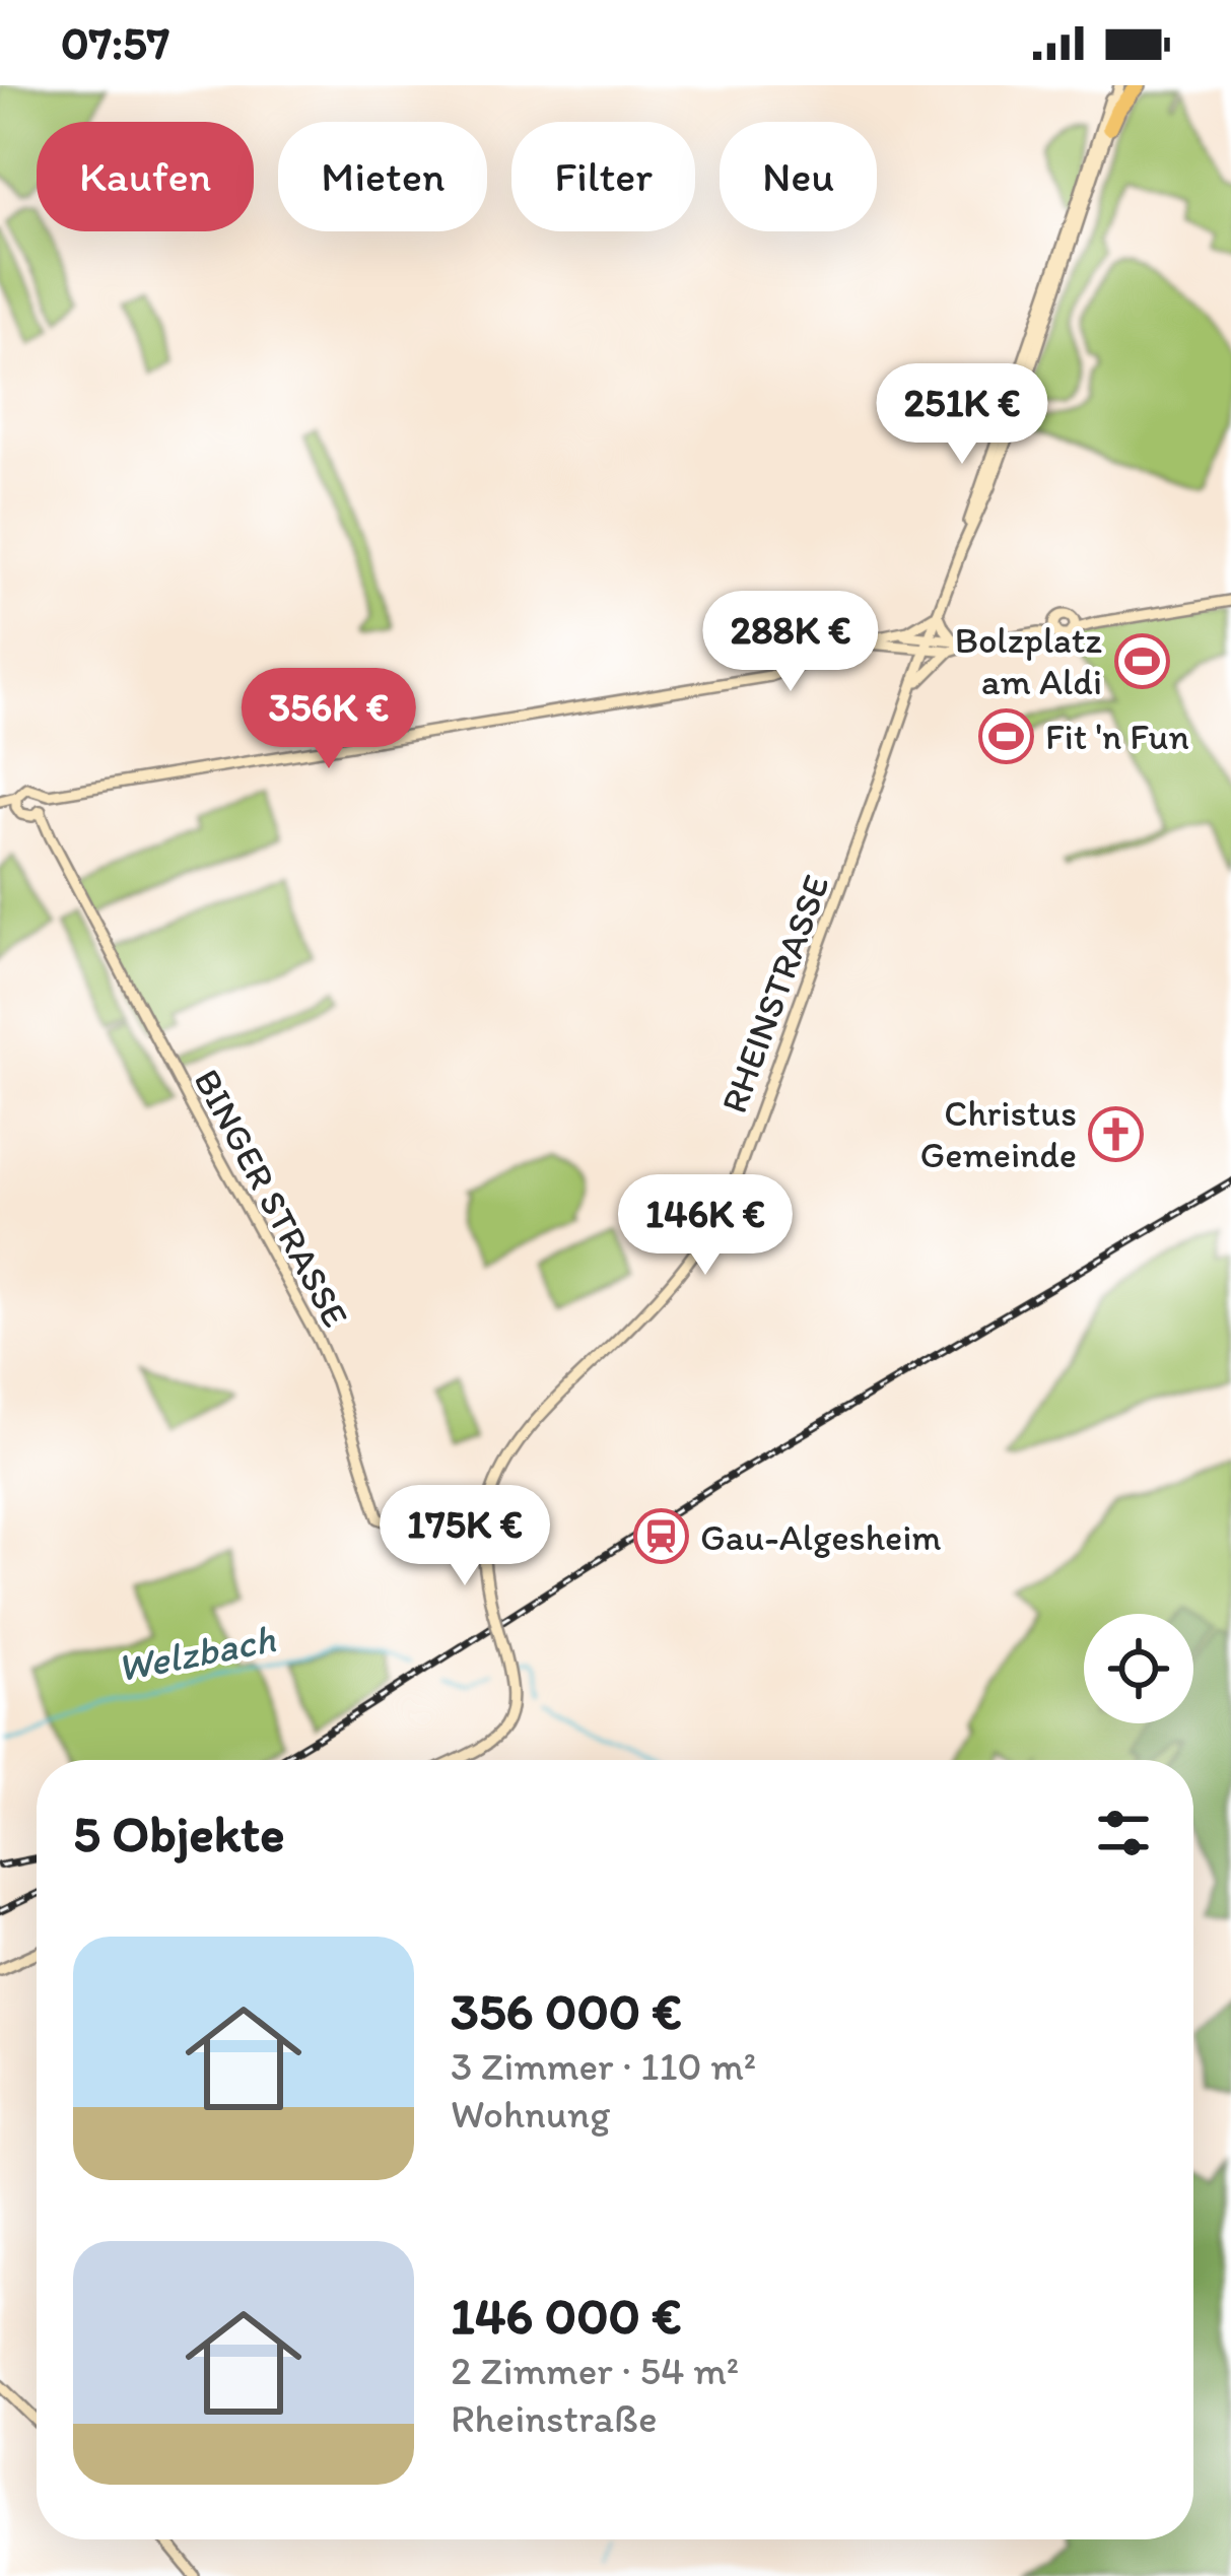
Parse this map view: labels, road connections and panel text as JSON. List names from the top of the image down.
{
  "streets": {
    "main road": ["RHEINSTRASSE", "BINGER STRASSE"]
  },
  "crossings": [
    ["RHEINSTRASSE", "BINGER STRASSE"]
  ],
  "water": ["Welzbach"],
  "places": {
    "sports": ["Bolzplatz am Aldi", "Fit 'n Fun"],
    "church": ["Christus Gemeinde"],
    "station": ["Gau-Algesheim"]
  },
  "page": {
    "status": "07:57",
    "chip": [
      "Kaufen",
      "Mieten",
      "Filter",
      "Neu"
    ],
    "price": [
      "251K €",
      "288K €",
      "356K €",
      "146K €",
      "175K €"
    ],
    "heading": "5 Objekte",
    "list": [
      {
        "name": "356 000 €",
        "note": "3 Zimmer · 110 m² · Wohnung"
      },
      {
        "name": "146 000 €",
        "note": "2 Zimmer · 54 m² · Rheinstraße"
      }
    ]
  }
}
